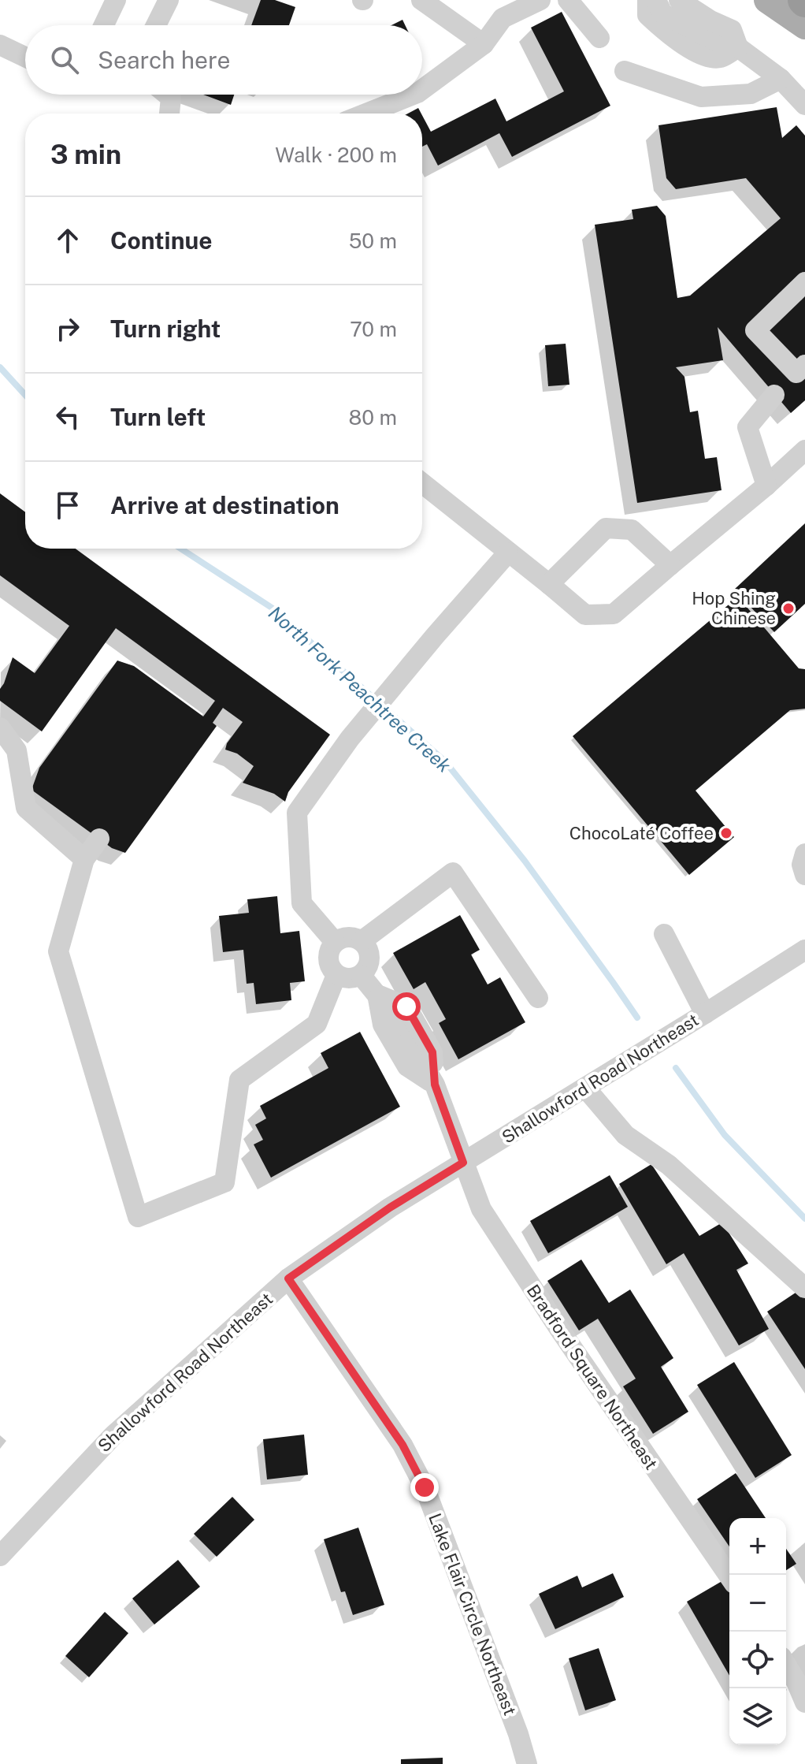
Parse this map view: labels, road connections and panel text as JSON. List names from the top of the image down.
{
  "streets": {
    "street": ["Shallowford Road Northeast", "Bradford Square Northeast", "Lake Flair Circle Northeast"]
  },
  "crossings": [
    ["Shallowford Road Northeast", "Bradford Square Northeast"],
    ["Shallowford Road Northeast", "Lake Flair Circle Northeast"]
  ],
  "water": ["North Fork Peachtree Creek"],
  "places": ["Hop Shing Chinese", "ChocoLaté Coffee"],
  "page": {
    "search": "Search here",
    "heading": ["3 min", "Walk · 200 m"],
    "list": [
      ["Continue", "50 m"],
      ["Turn right", "70 m"],
      ["Turn left", "80 m"],
      "Arrive at destination"
    ],
    "map_buttons": ["+", "−"]
  }
}
